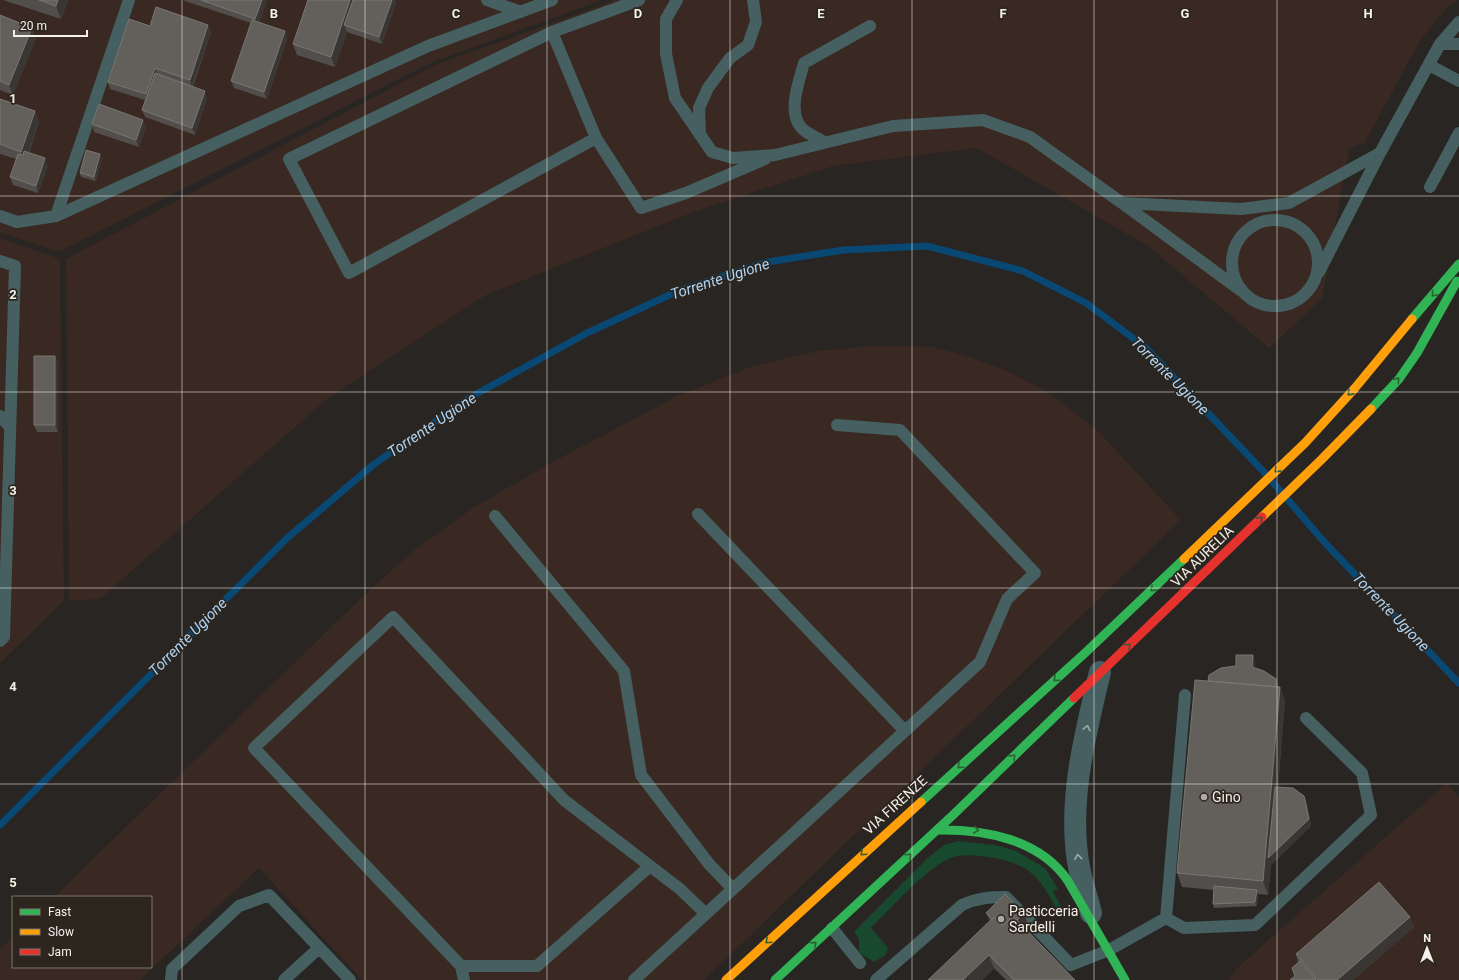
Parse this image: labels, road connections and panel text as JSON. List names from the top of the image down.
{
  "streets": {
    "main road": ["VIA AURELIA", "VIA FIRENZE"]
  },
  "crossings": [
    ["VIA AURELIA", "VIA FIRENZE"]
  ],
  "water": ["Torrente Ugione"],
  "places": ["Gino", "Pasticceria Sardelli"],
  "legend": ["Fast", "Slow", "Jam"],
  "scale_bar": "20 m",
  "north": "top",
  "grid": {
    "columns": [
      "B",
      "C",
      "D",
      "E",
      "F",
      "G",
      "H"
    ],
    "rows": [
      "1",
      "2",
      "3",
      "4",
      "5"
    ]
  }
}
